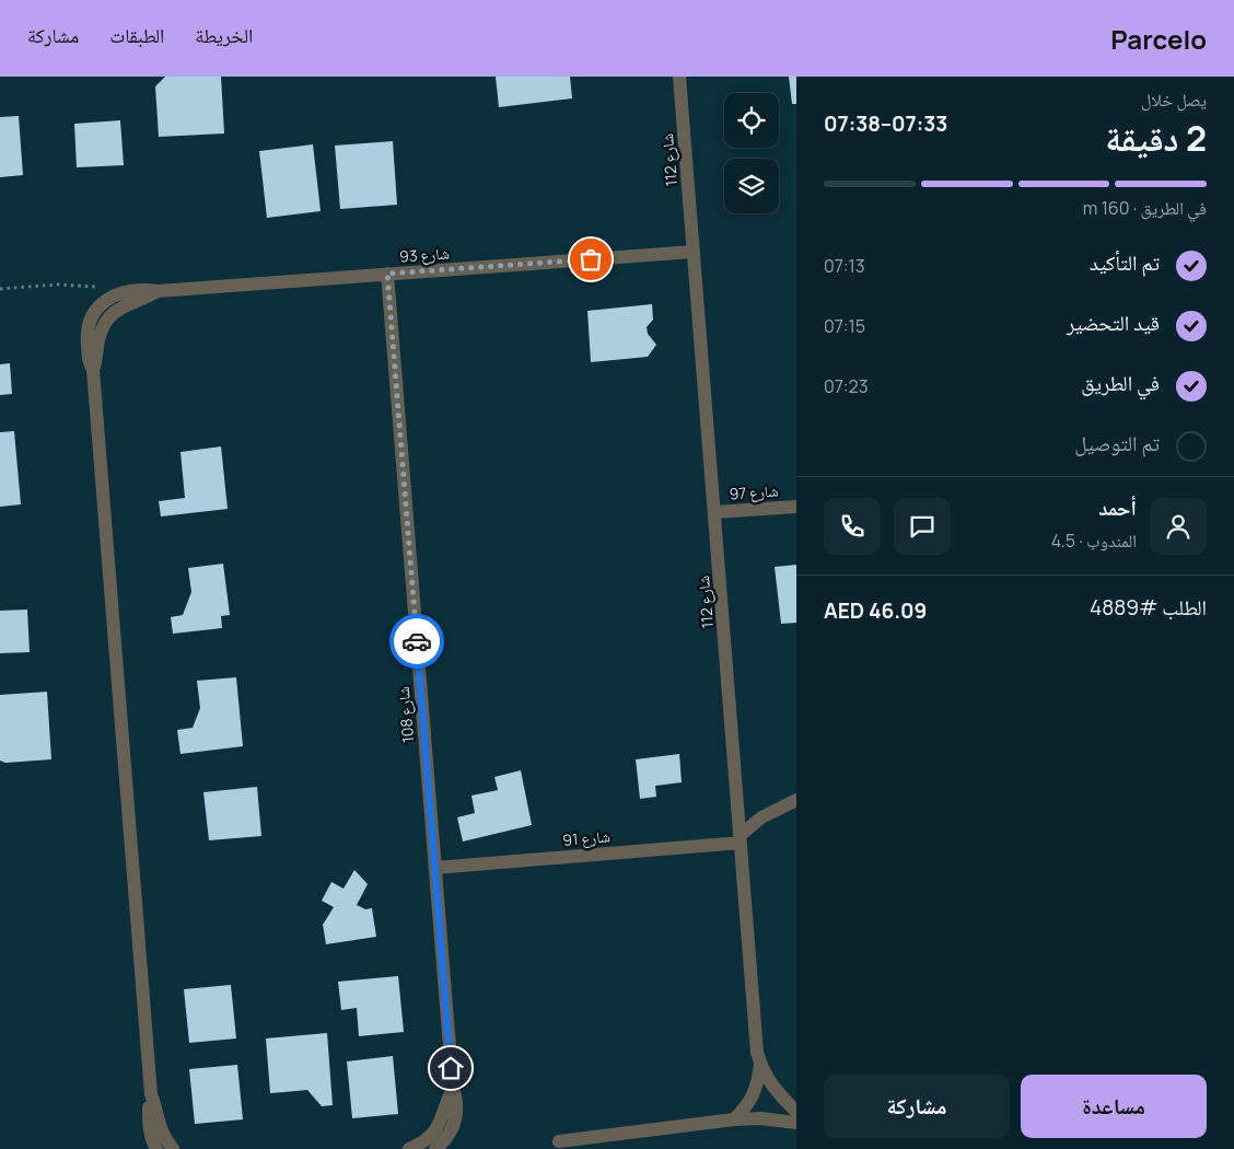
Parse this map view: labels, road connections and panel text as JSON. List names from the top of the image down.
{
  "streets": {
    "street": [
      "شارع 112",
      "شارع 93",
      "شارع 97",
      "شارع 108",
      "شارع 91"
    ]
  },
  "crossings": [
    ["شارع 112", "شارع 93"],
    ["شارع 112", "شارع 97"],
    ["شارع 112", "شارع 91"],
    ["شارع 93", "شارع 108"],
    ["شارع 108", "شارع 91"]
  ],
  "page": {
    "header": "Parcelo",
    "nav": ["الخريطة", "الطبقات", "مشاركة"],
    "heading": ["2 دقيقة", "يصل خلال", "07:33–07:38"],
    "panel": [
      "أحمد",
      "المندوب · 4.5",
      "الطلب #4889",
      "AED 46.09"
    ],
    "bar": "في الطريق · 160 m",
    "list": [
      ["تم التأكيد", "07:13"],
      ["قيد التحضير", "07:15"],
      ["في الطريق", "07:23"],
      "تم التوصيل"
    ],
    "buttons": ["مساعدة", "مشاركة"]
  }
}
